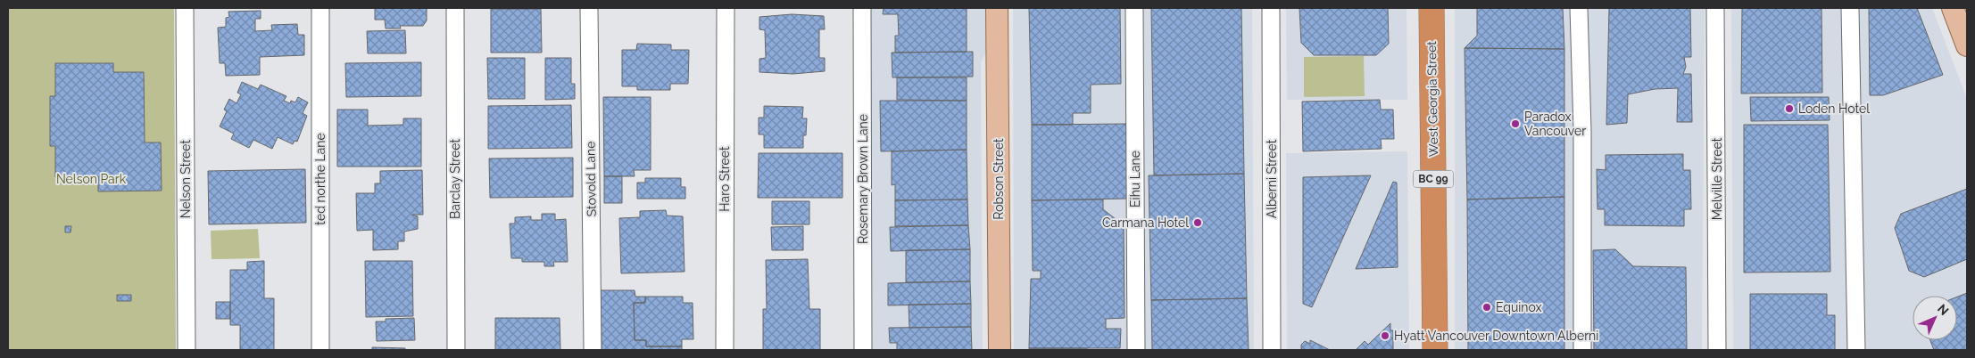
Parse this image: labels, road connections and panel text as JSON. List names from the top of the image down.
{
  "streets": {
    "highway": ["West Georgia Street", "BC 99"],
    "main road": ["Robson Street"],
    "street": [
      "Nelson Street",
      "ted northe Lane",
      "Barclay Street",
      "Stovold Lane",
      "Haro Street",
      "Rosemary Brown Lane",
      "Eihu Lane",
      "Alberni Street",
      "Melville Street"
    ]
  },
  "parks": ["Nelson Park"],
  "places": [
    "Loden Hotel",
    "Paradox Vancouver",
    "Carmana Hotel",
    "Equinox",
    "Hyatt Vancouver Downtown Alberni"
  ],
  "north": "top right"
}
